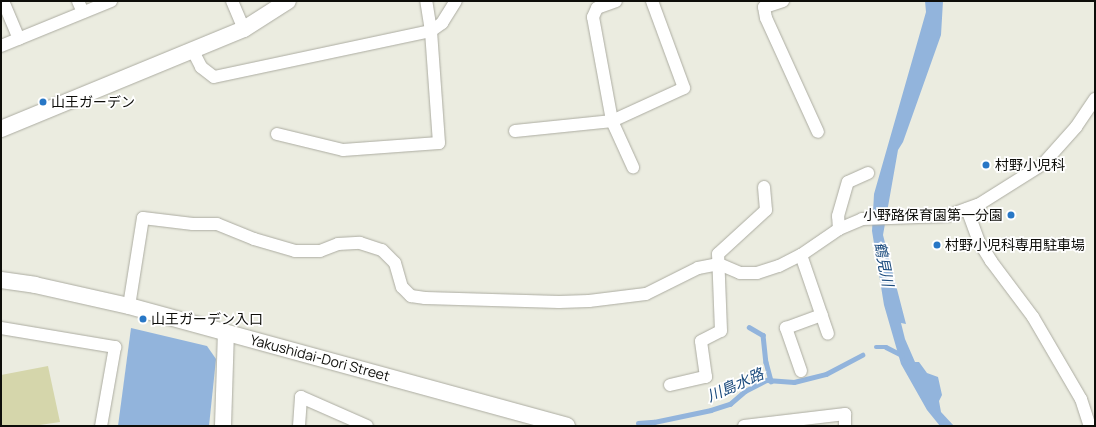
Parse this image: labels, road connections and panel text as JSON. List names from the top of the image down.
{
  "streets": {
    "street": ["Yakushidai-Dori Street"]
  },
  "water": ["鶴見川", "川島水路"],
  "places": [
    "山王ガーデン",
    "村野小児科",
    "小野路保育園第一分園",
    "村野小児科専用駐車場",
    "山王ガーデン入口"
  ]
}
